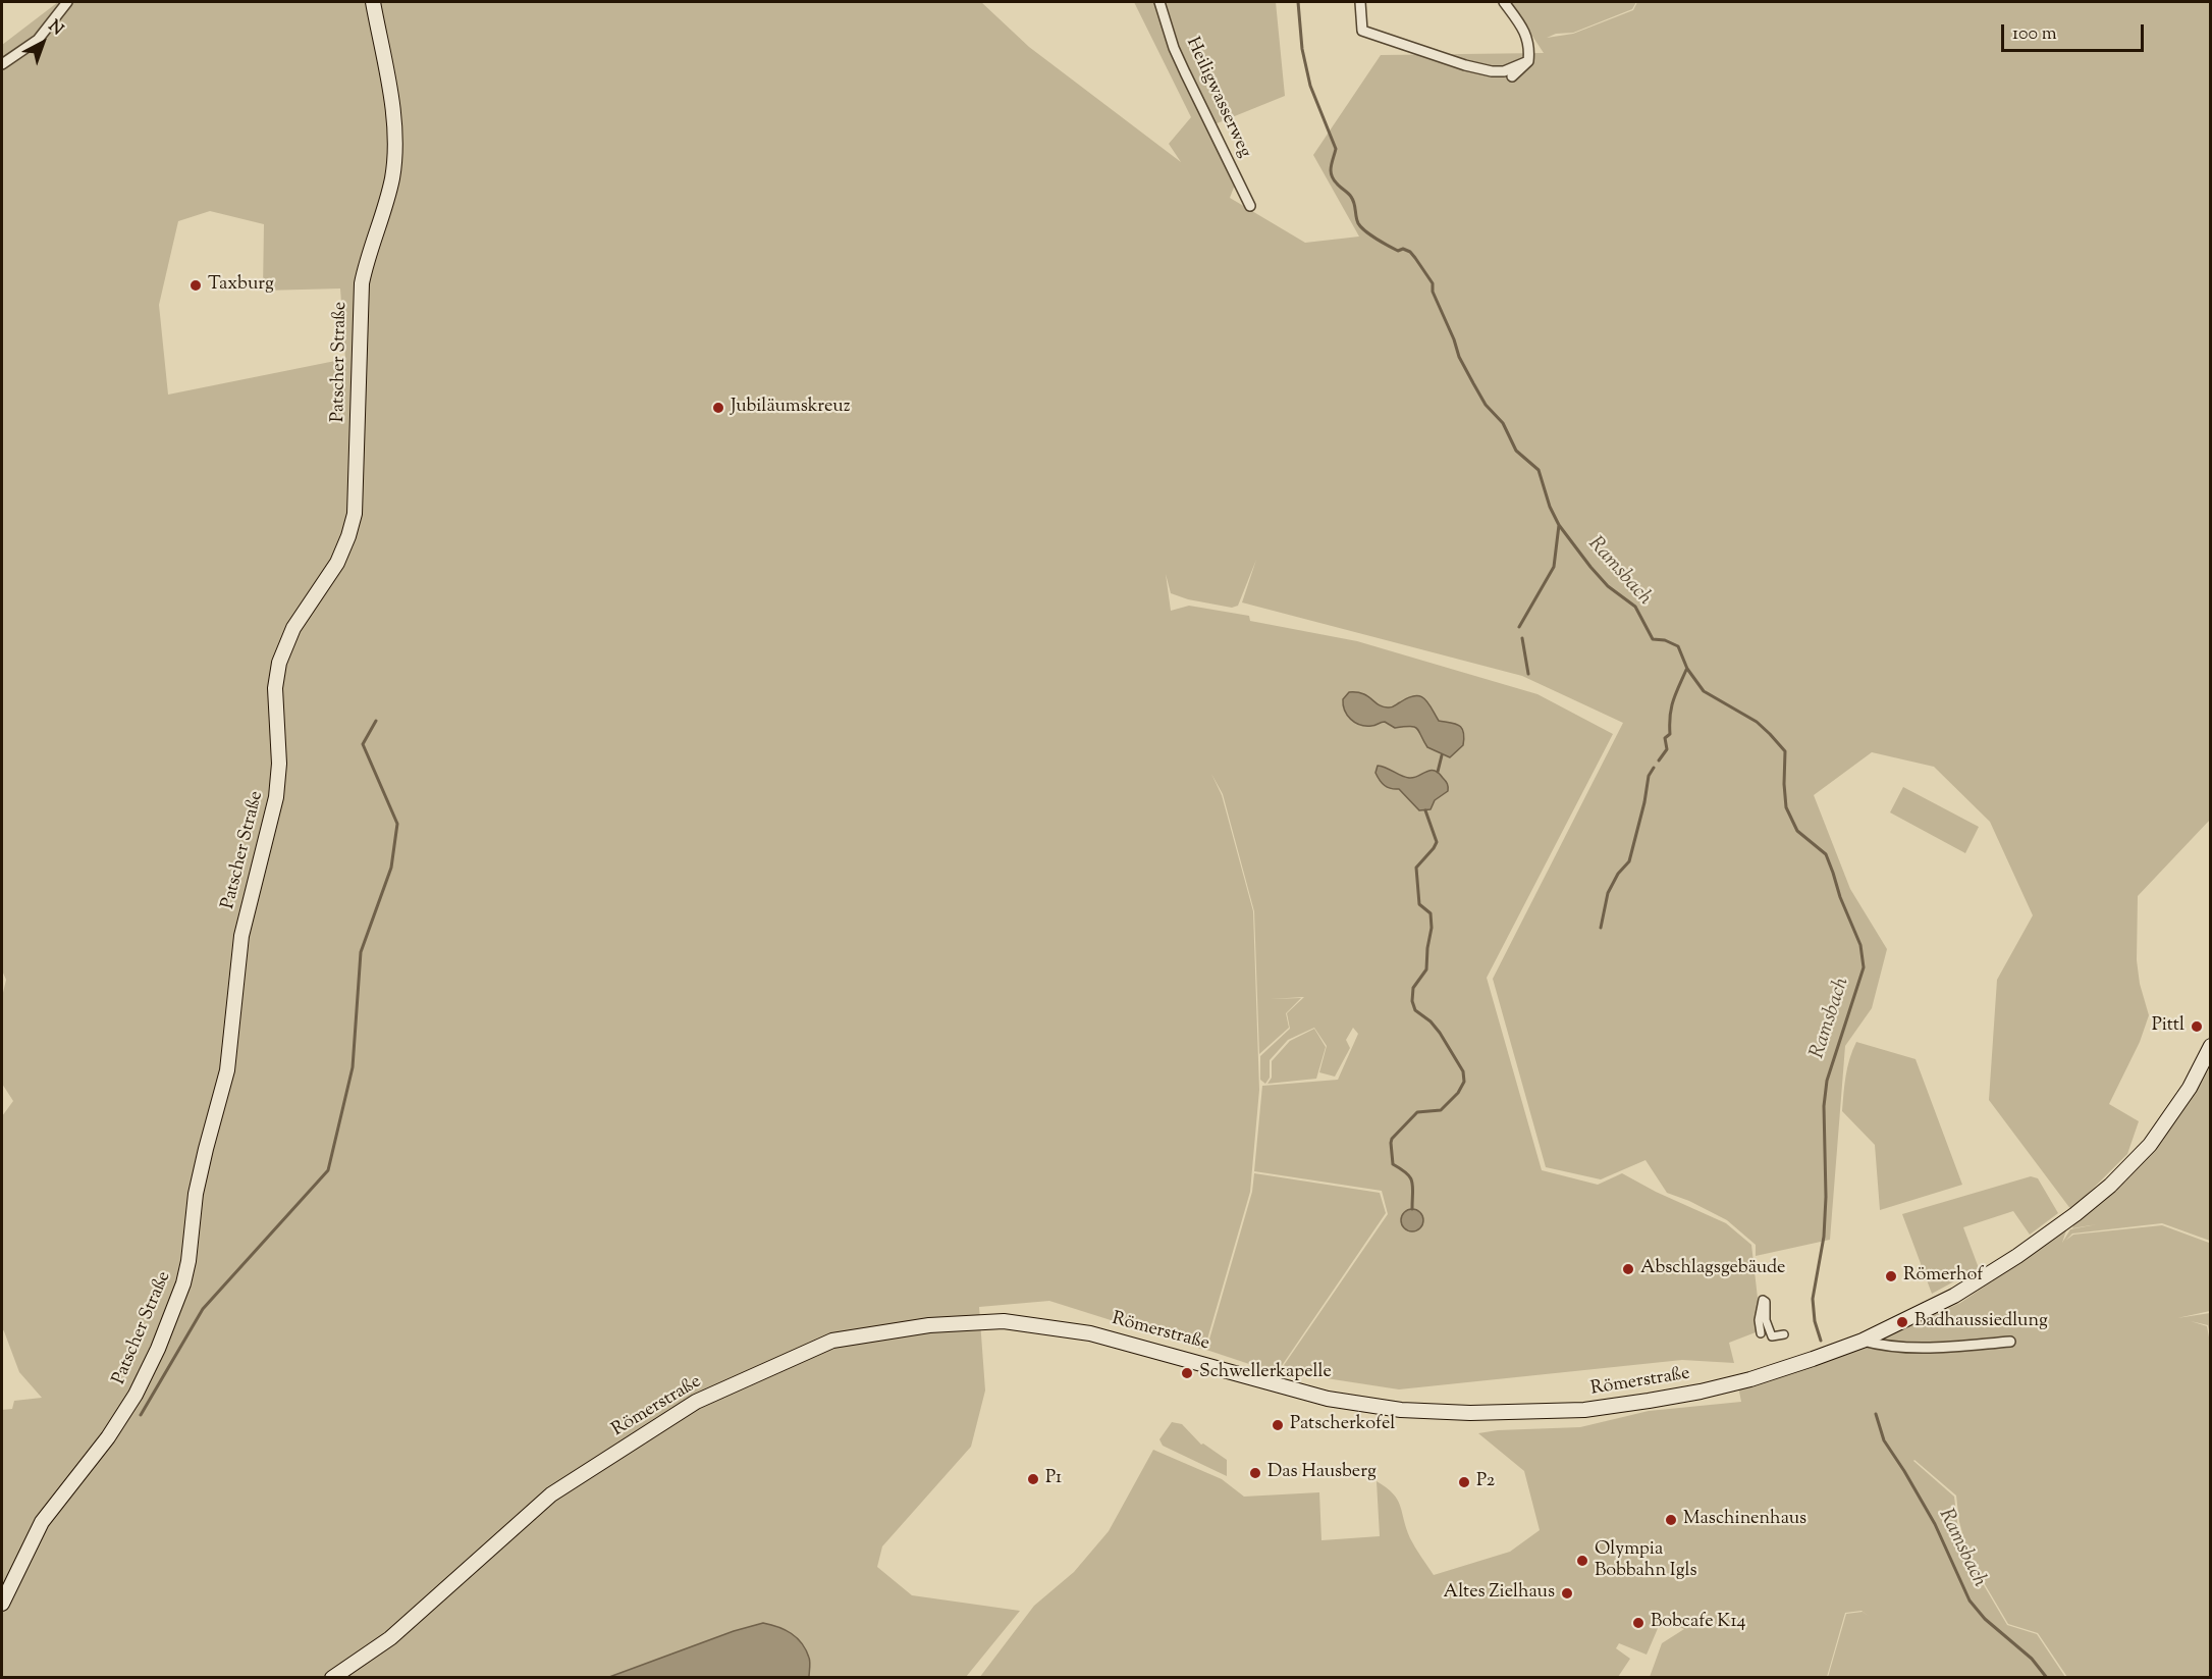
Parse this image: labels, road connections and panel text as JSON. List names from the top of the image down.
{
  "streets": {
    "main road": ["Patscher Straße", "Römerstraße"],
    "street": ["Heiligwasserweg"]
  },
  "water": ["Ramsbach"],
  "places": [
    "Taxburg",
    "Jubiläumskreuz",
    "Pittl",
    "Abschlagsgebäude",
    "Römerhof",
    "Badhaussiedlung",
    "Schwellerkapelle",
    "Patscherkofel",
    "Das Hausberg",
    "P1",
    "P2",
    "Maschinenhaus",
    "Olympia Bobbahn Igls",
    "Altes Zielhaus",
    "Bobcafe K14"
  ],
  "scale_bar": "100 m",
  "north": "top right"
}
